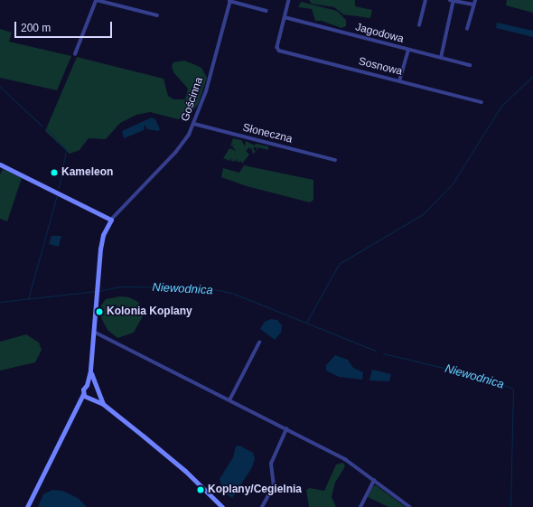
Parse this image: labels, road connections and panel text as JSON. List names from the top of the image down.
{
  "streets": {
    "street": [
      "Jagodowa",
      "Sosnowa",
      "Gościnna",
      "Słoneczna"
    ]
  },
  "crossings": [
    ["Jagodowa", "Sosnowa"],
    ["Gościnna", "Słoneczna"]
  ],
  "water": ["Niewodnica"],
  "places": ["Kameleon", "Kolonia Koplany", "Koplany/Cegielnia"],
  "scale_bar": "200 m"
}
